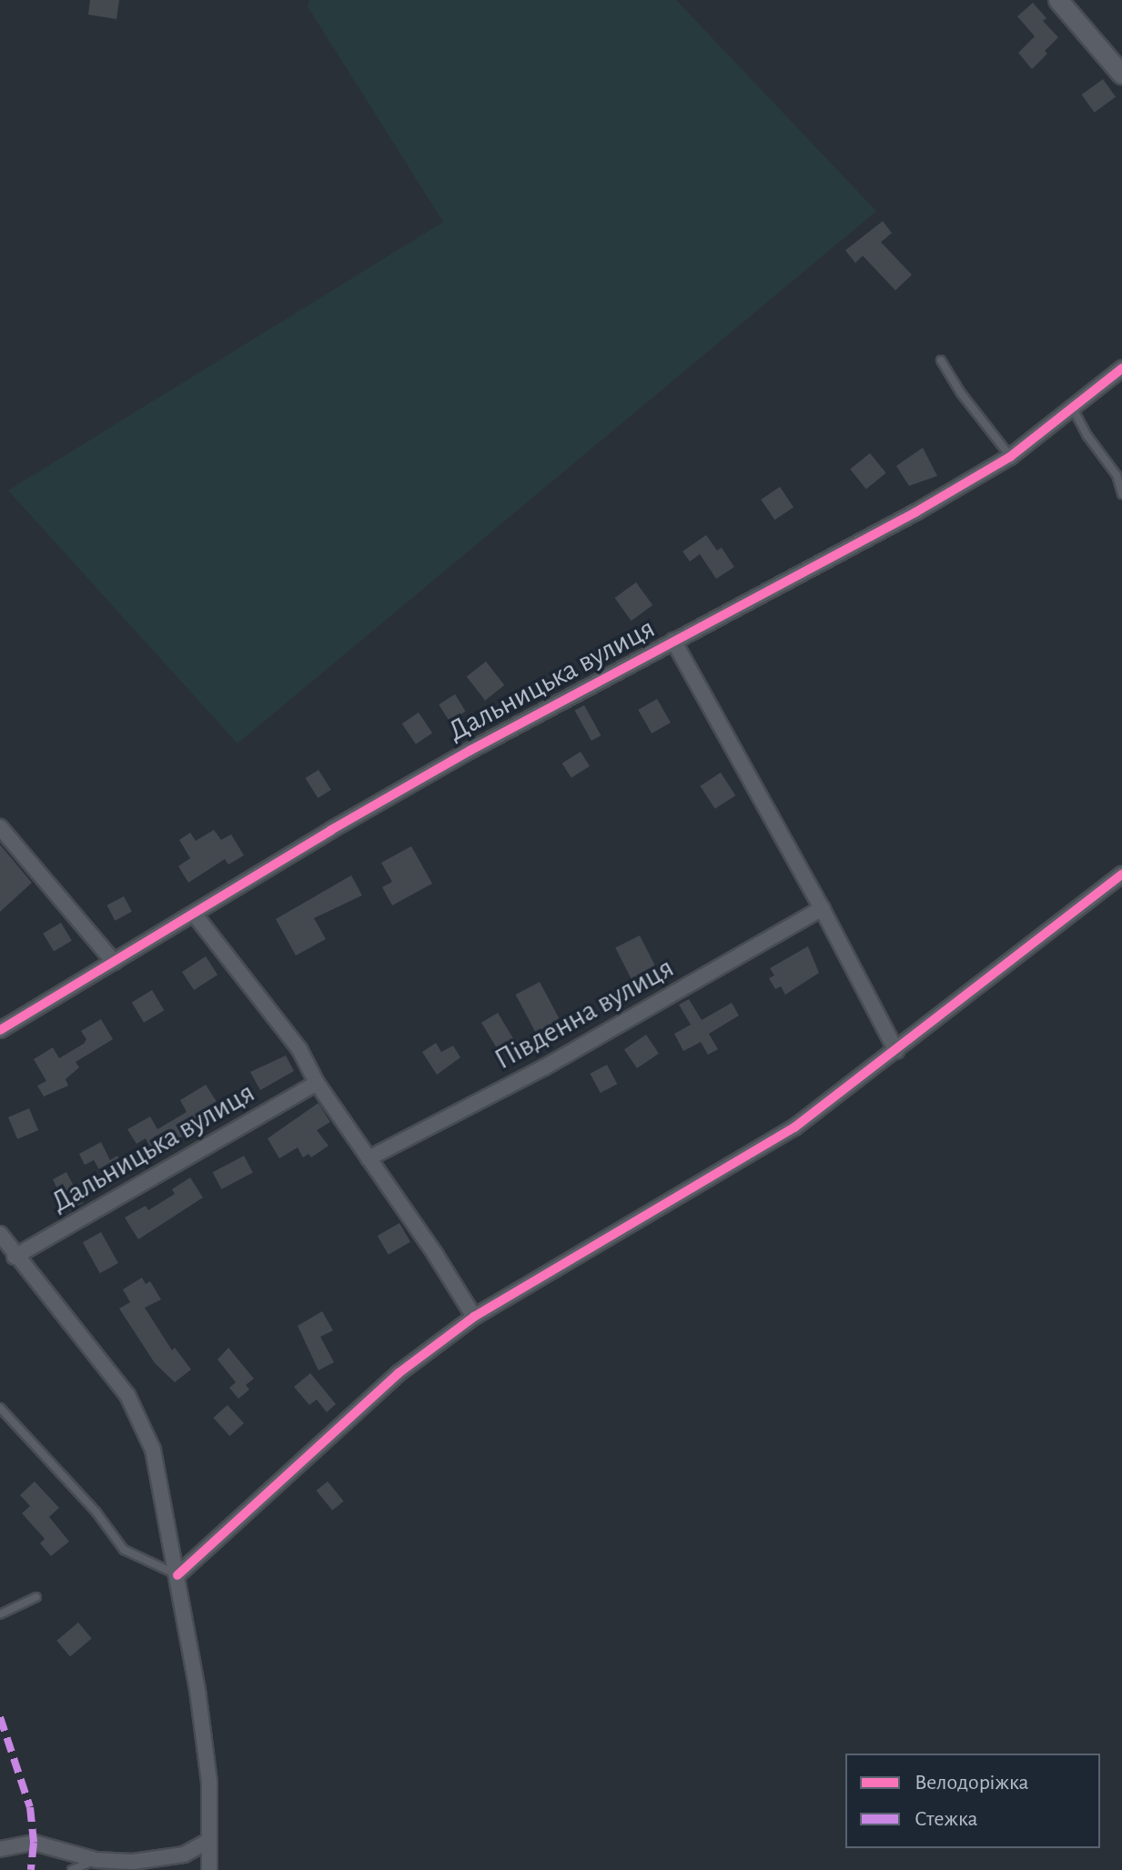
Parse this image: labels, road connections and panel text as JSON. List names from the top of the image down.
{
  "streets": {
    "street": ["Дальницька вулиця", "Південна вулиця"]
  },
  "legend": ["Велодоріжка", "Стежка"]
}
